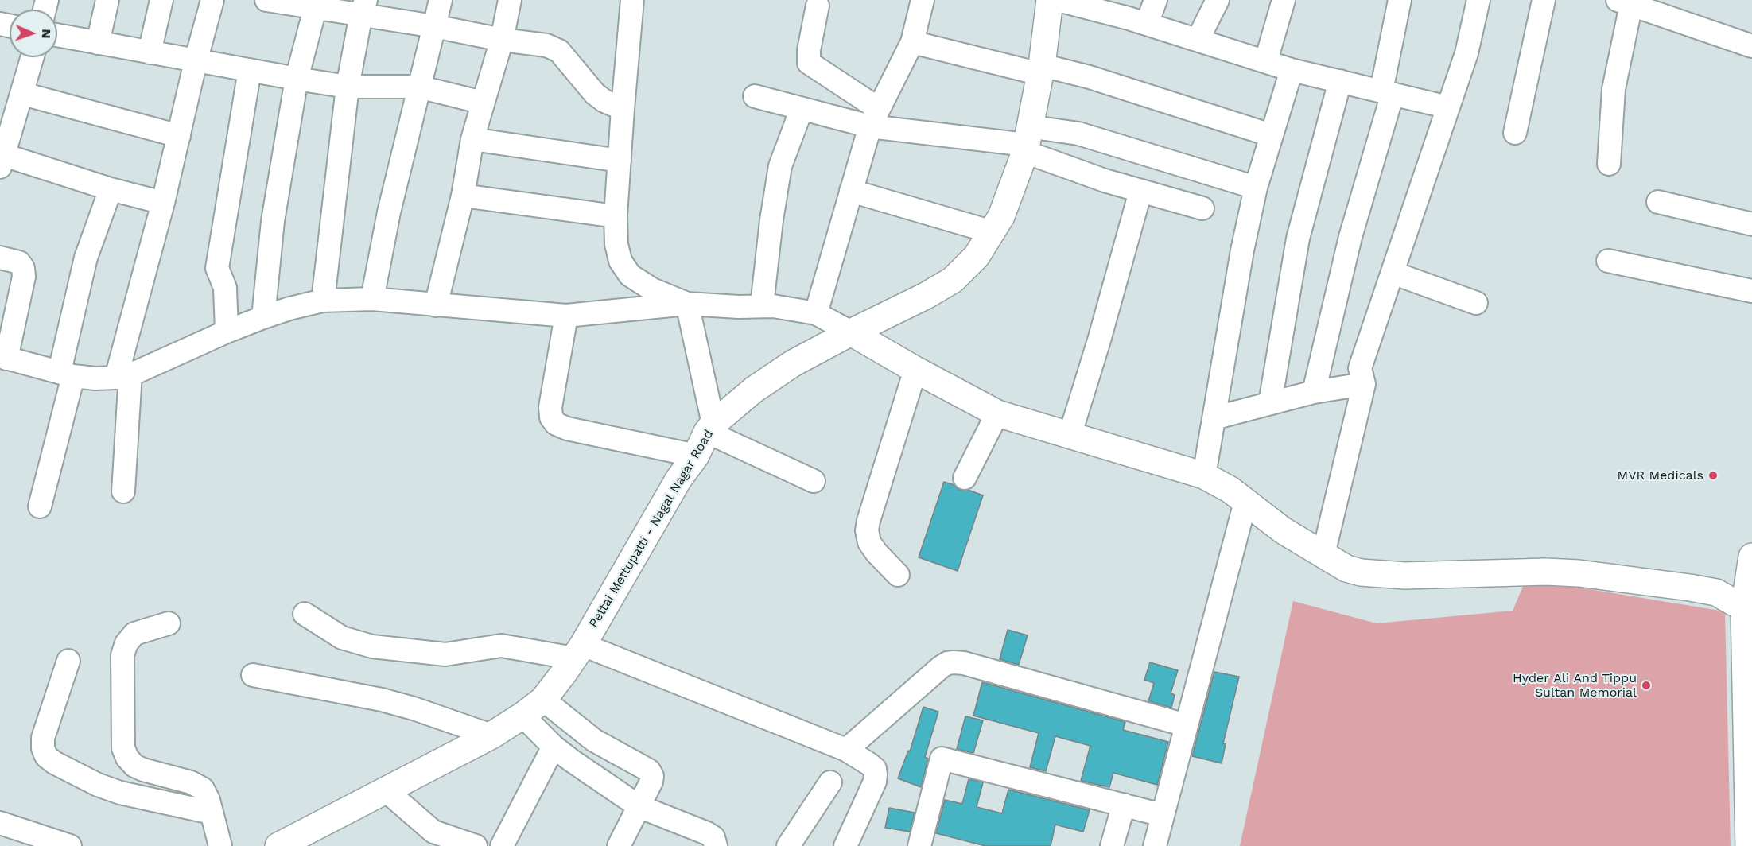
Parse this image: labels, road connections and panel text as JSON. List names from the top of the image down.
{
  "streets": {
    "main road": ["Pettai Mettupatti - Nagal Nagar Road"]
  },
  "places": ["MVR Medicals", "Hyder Ali And Tippu Sultan Memorial"],
  "north": "right"
}
